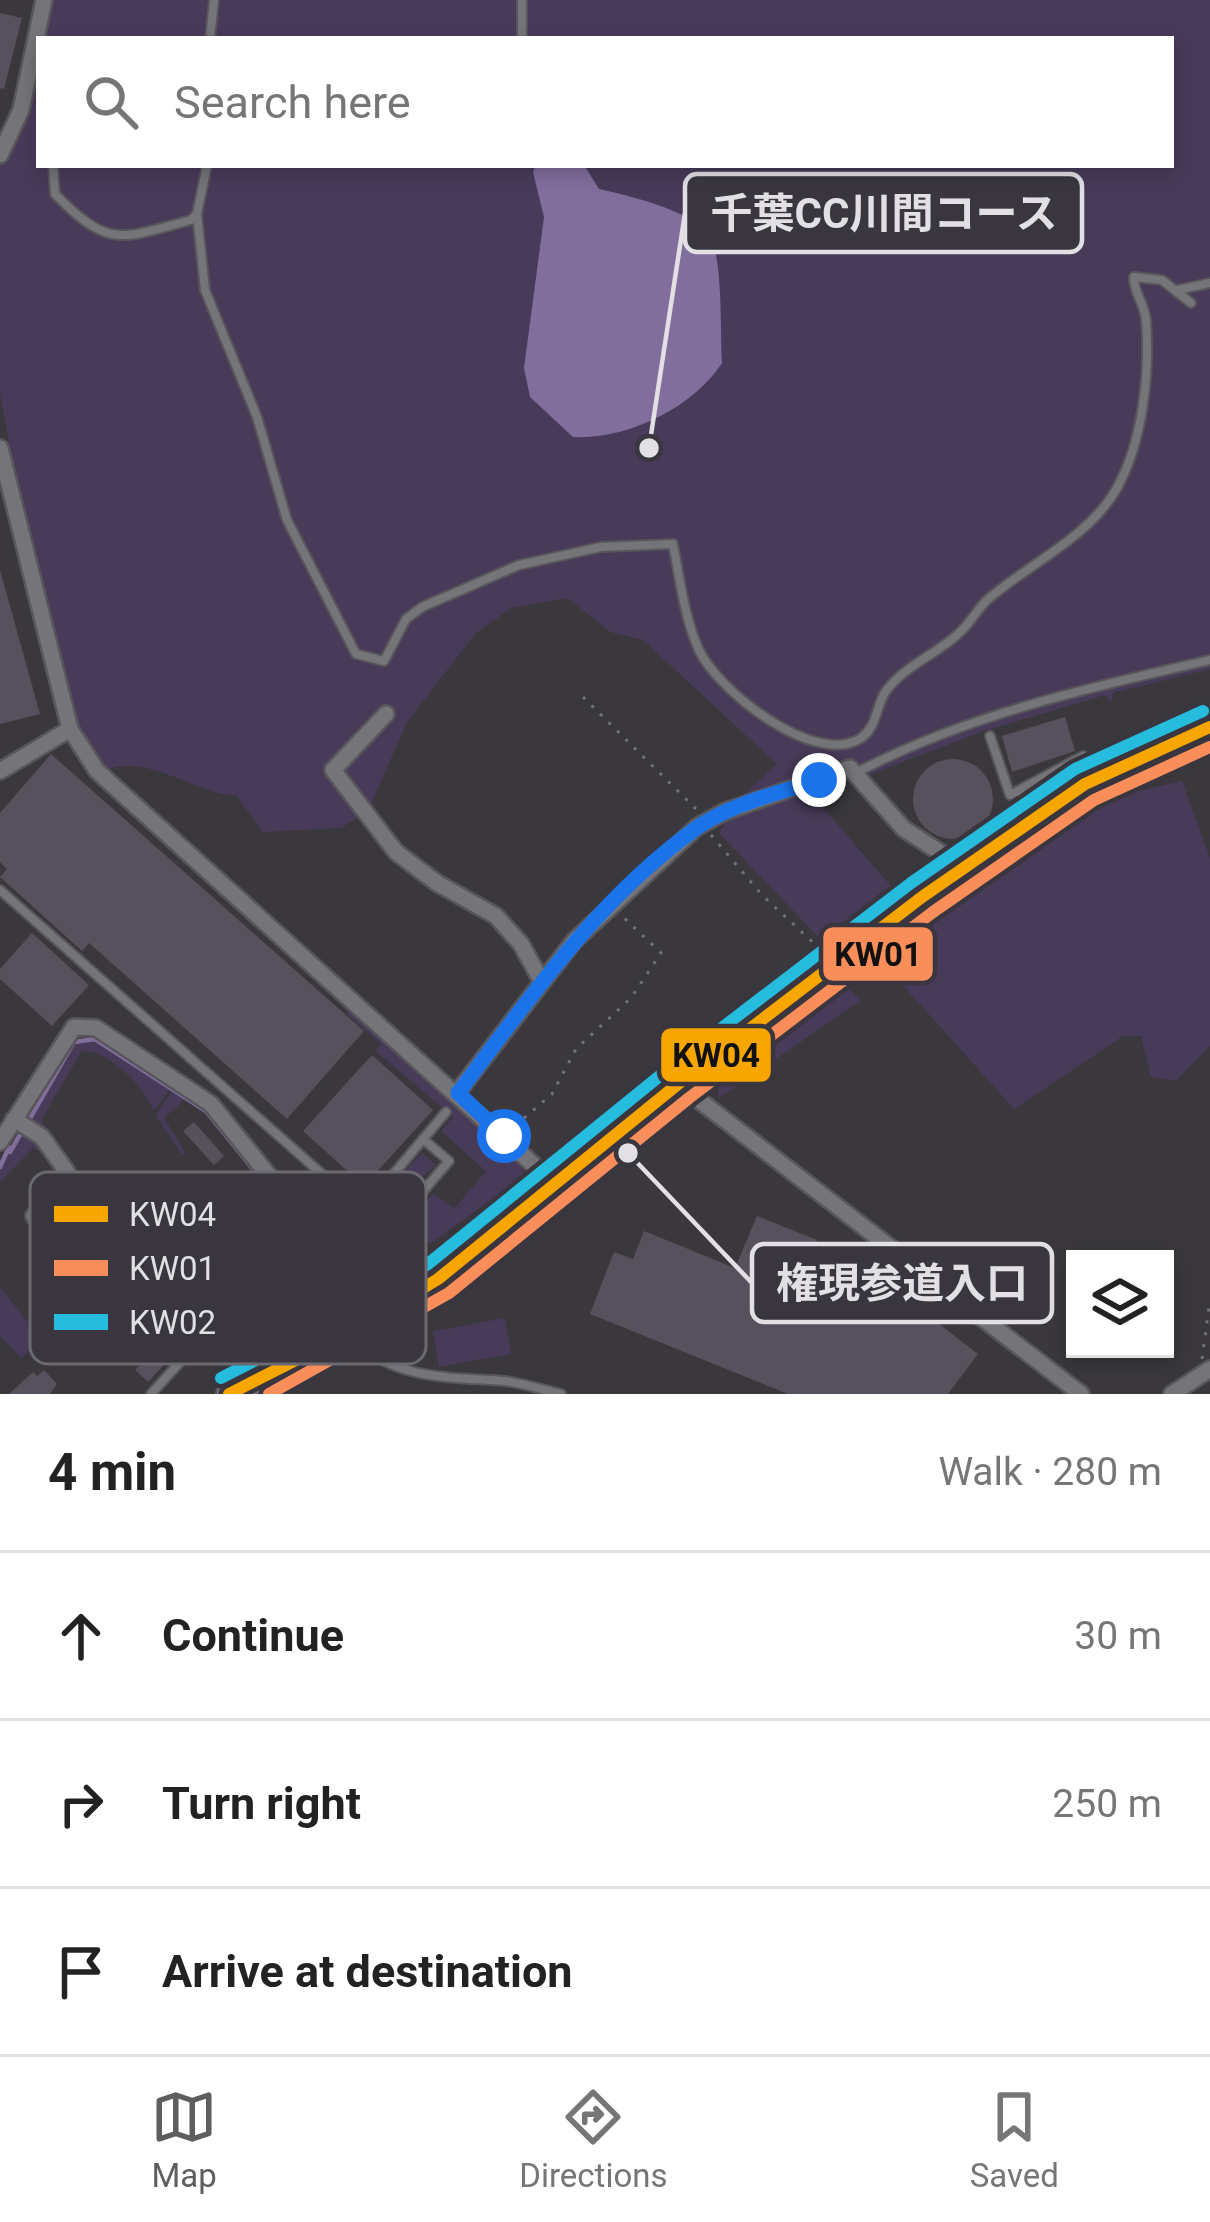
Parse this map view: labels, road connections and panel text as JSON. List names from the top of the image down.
{
  "places": ["千葉CC川間コース", "権現参道入口"],
  "lines": ["transit line KW02", "transit line KW04", "transit line KW01"],
  "legend": ["KW04", "KW01", "KW02"],
  "page": {
    "search": "Search here",
    "heading": ["4 min", "Walk · 280 m"],
    "list": [
      ["Continue", "30 m"],
      ["Turn right", "250 m"],
      "Arrive at destination"
    ],
    "nav": ["Map", "Directions", "Saved"]
  }
}
